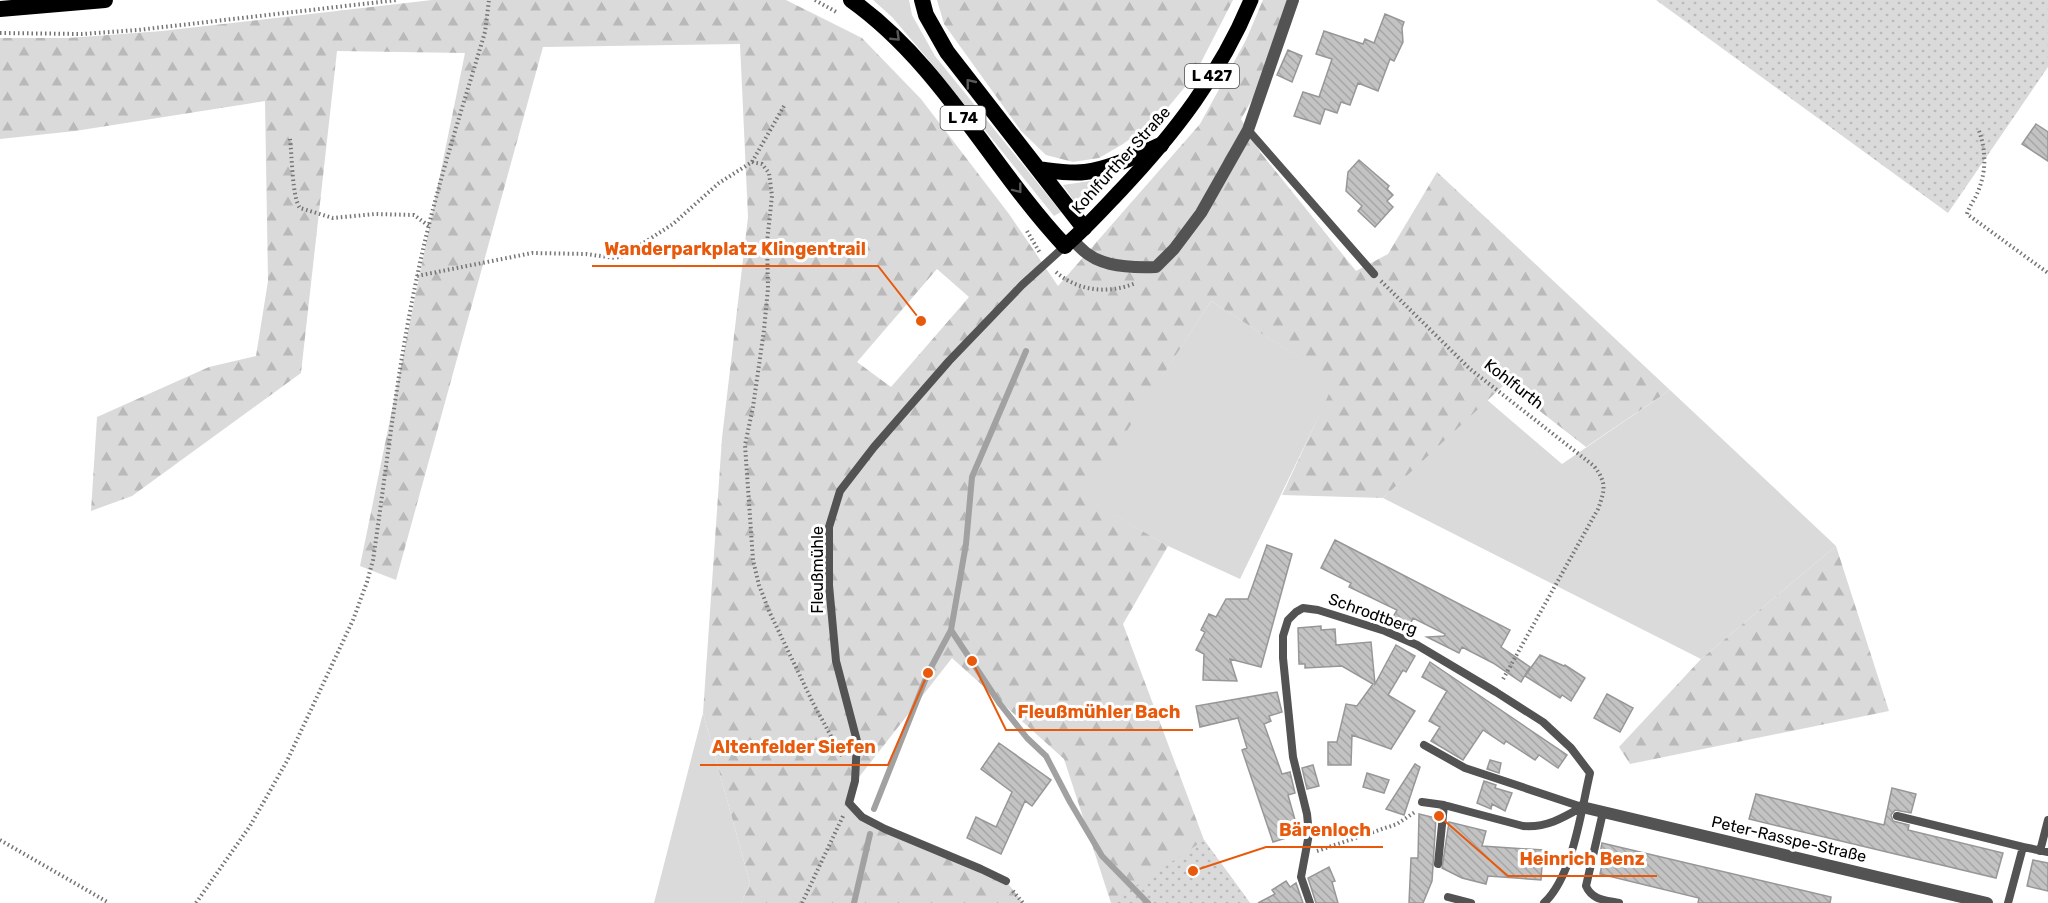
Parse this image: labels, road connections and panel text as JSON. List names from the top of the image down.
{
  "streets": {
    "highway": ["L 74"],
    "main road": ["L 427", "Kohlfurther Straße"],
    "street": ["Peter-Rasspe-Straße"],
    "lane": ["Fleußmühle", "Schrodtberg"],
    "path": ["Kohlfurth"]
  },
  "crossings": [
    ["L 74", "Kohlfurther Straße"],
    ["L 74", "Fleußmühle"],
    ["Kohlfurther Straße", "Fleußmühle"],
    ["Kohlfurth", "Schrodtberg"],
    ["Schrodtberg", "Peter-Rasspe-Straße"]
  ],
  "places": [
    "Wanderparkplatz Klingentrail",
    "Fleußmühler Bach",
    "Altenfelder Siefen",
    "Heinrich Benz",
    "Bärenloch"
  ]
}
